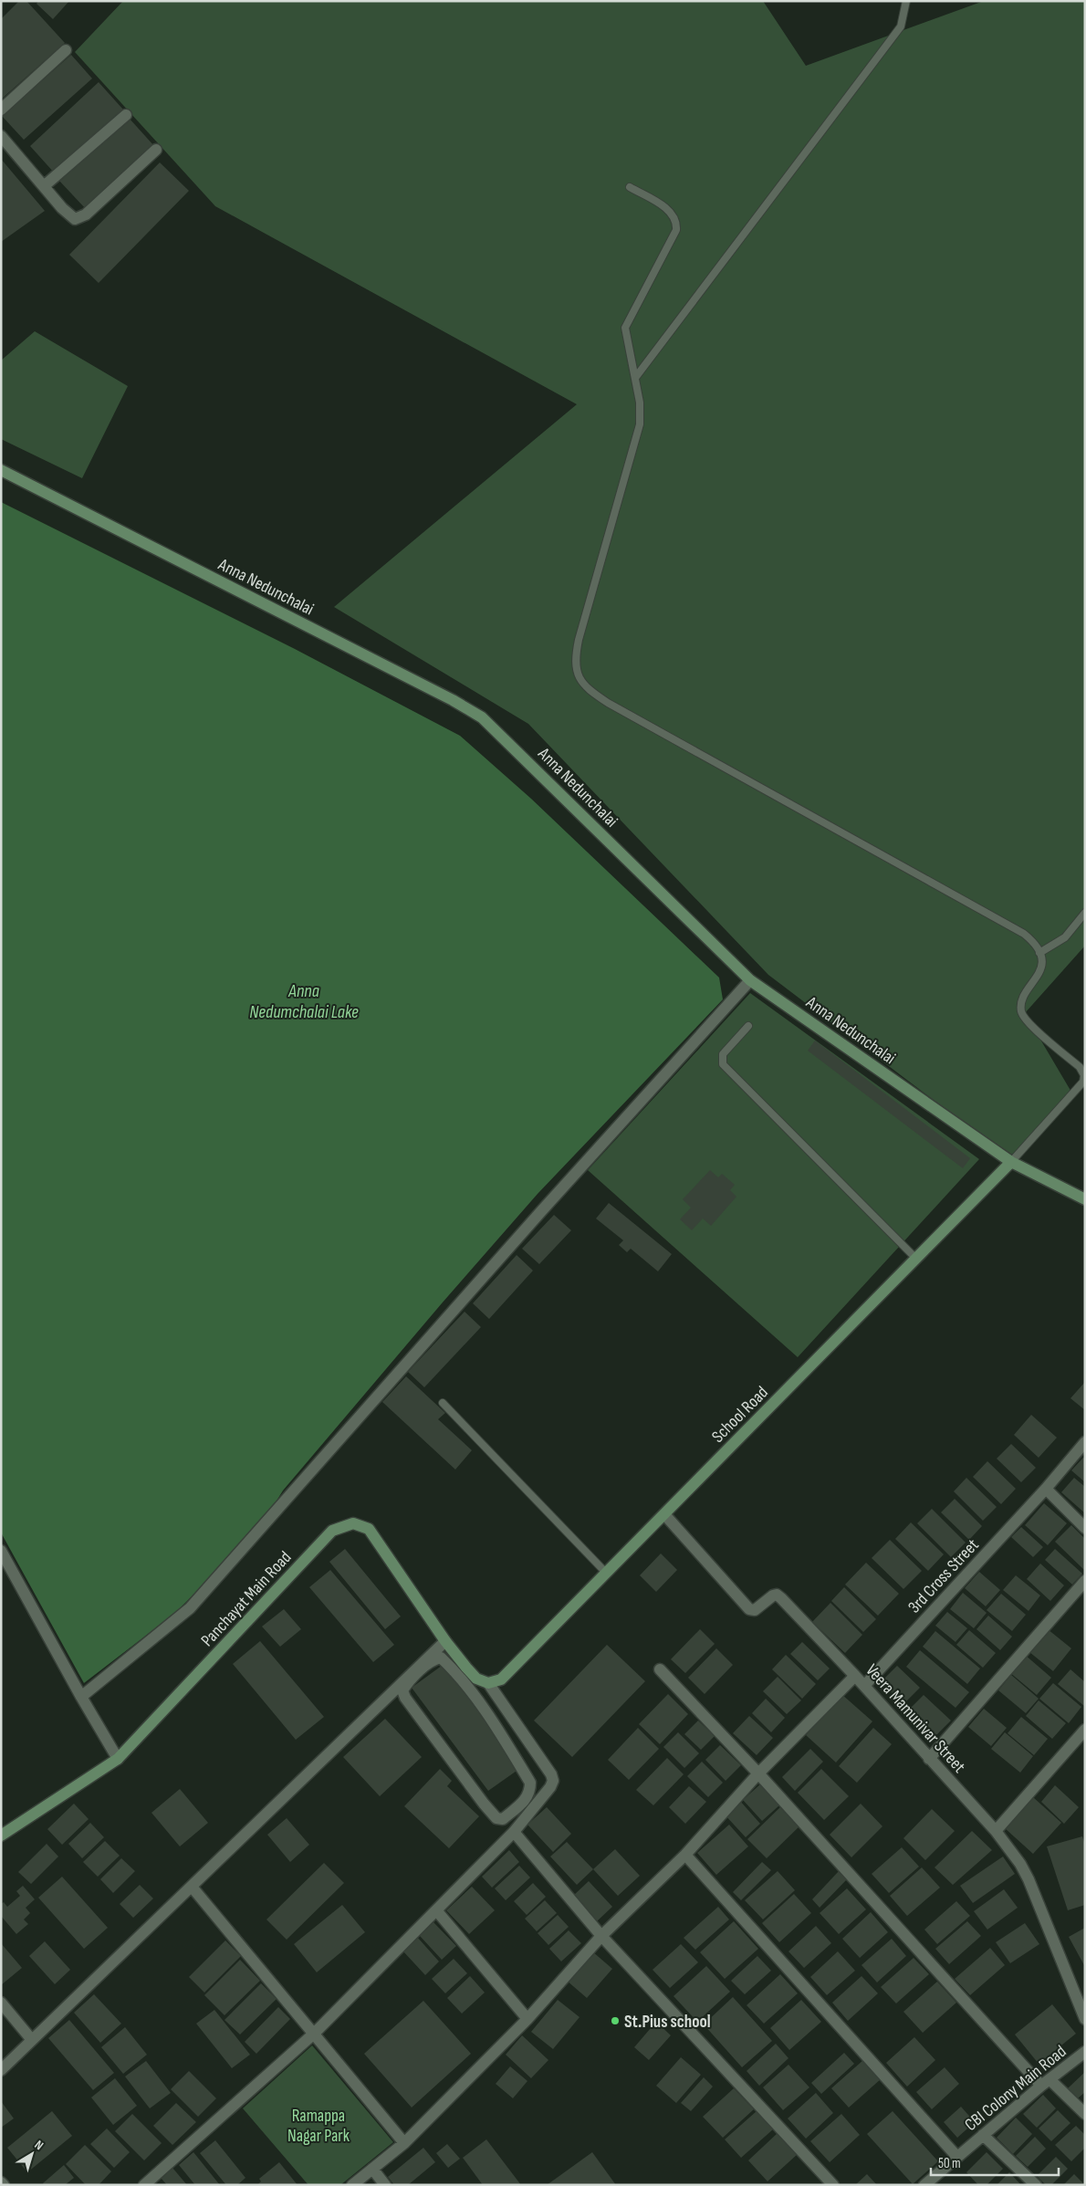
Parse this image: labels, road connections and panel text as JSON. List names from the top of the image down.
{
  "streets": {
    "street": [
      "Anna Nedunchalai",
      "School Road",
      "3rd Cross Street",
      "Panchayat Main Road",
      "Veera Mamunivar Street",
      "CBI Colony Main Road"
    ]
  },
  "crossings": [
    ["Anna Nedunchalai", "School Road"],
    ["School Road", "Panchayat Main Road"],
    ["School Road", "Veera Mamunivar Street"],
    ["3rd Cross Street", "Veera Mamunivar Street"]
  ],
  "water": ["Anna Nedumchalai Lake"],
  "parks": ["Ramappa Nagar Park"],
  "places": ["St.Pius school"],
  "scale_bar": "50 m",
  "north": "top right"
}
